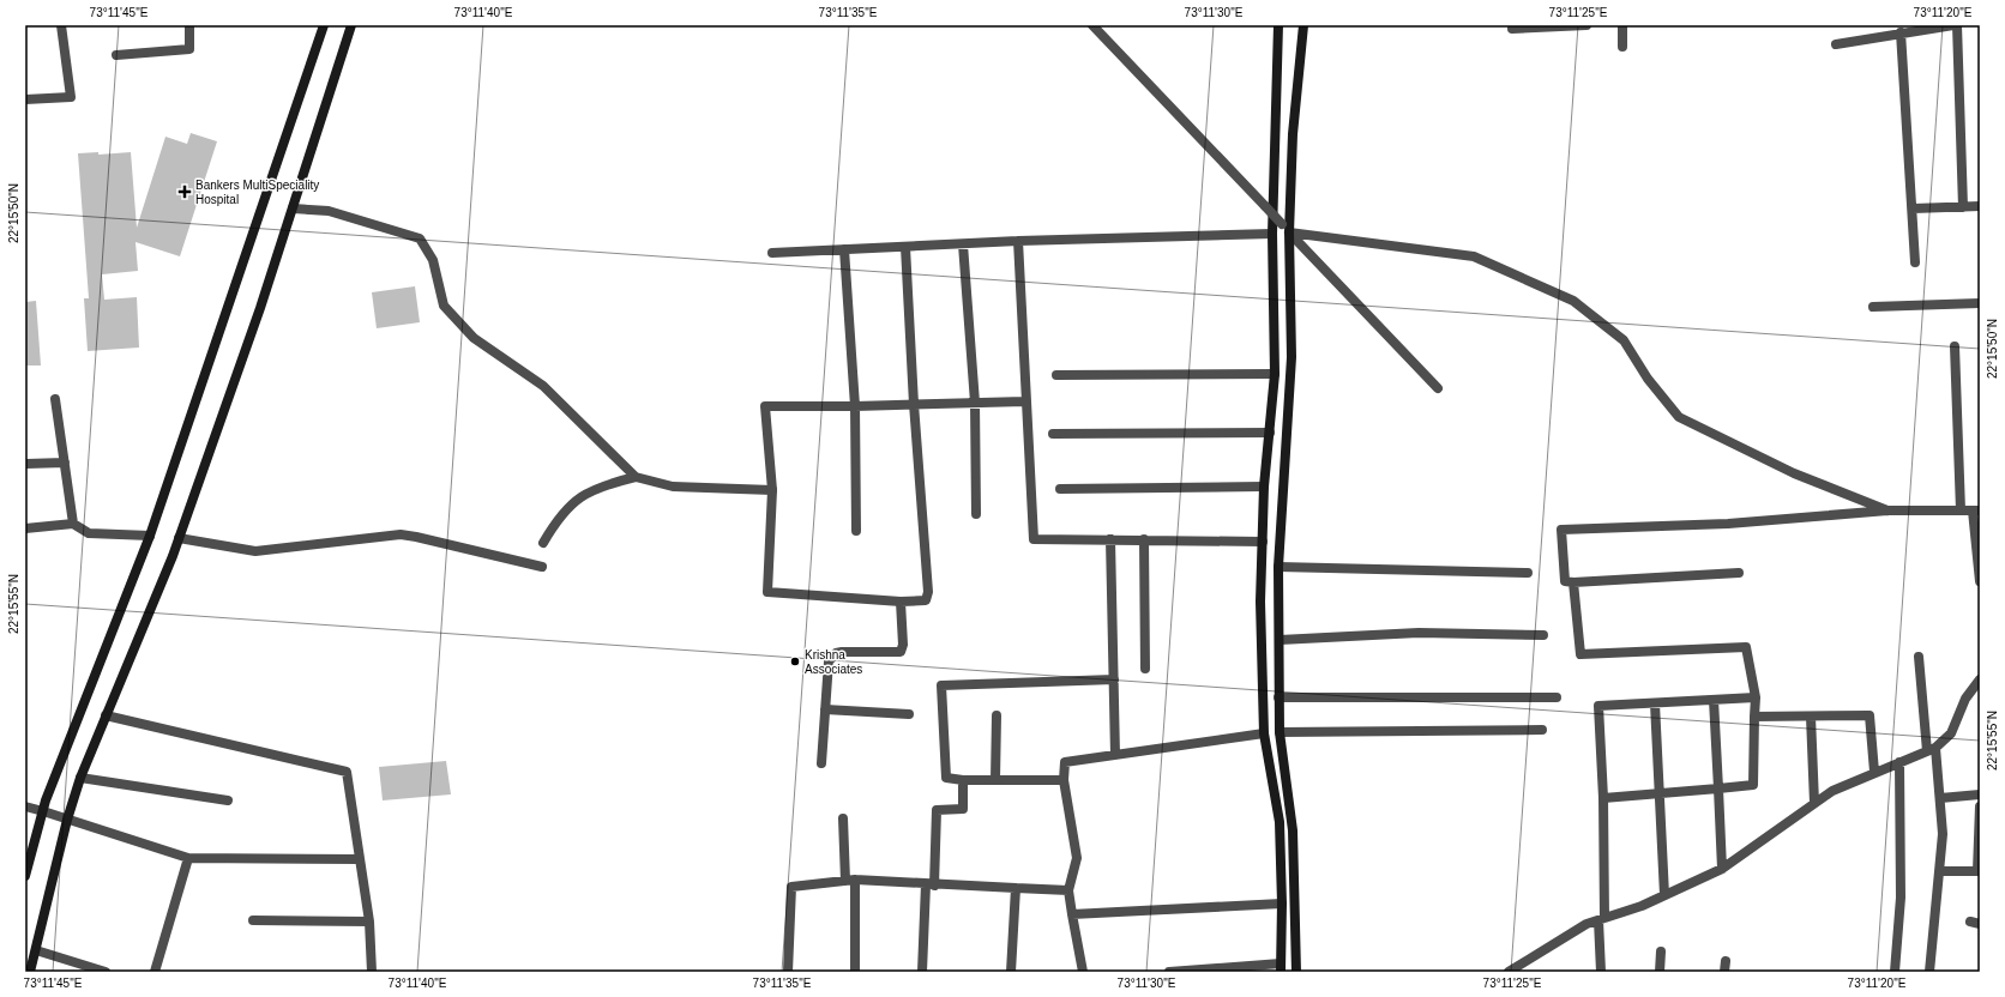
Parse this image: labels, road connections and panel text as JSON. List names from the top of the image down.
{
  "places": {
    "health": ["Bankers MultiSpeciality Hospital"],
    "other": ["Krishna Associates"]
  },
  "coordinates": [
    "73°11'45\"E",
    "73°11'40\"E",
    "73°11'35\"E",
    "73°11'30\"E",
    "73°11'25\"E",
    "73°11'20\"E",
    "22°15'50\"N",
    "22°15'55\"N"
  ]
}
